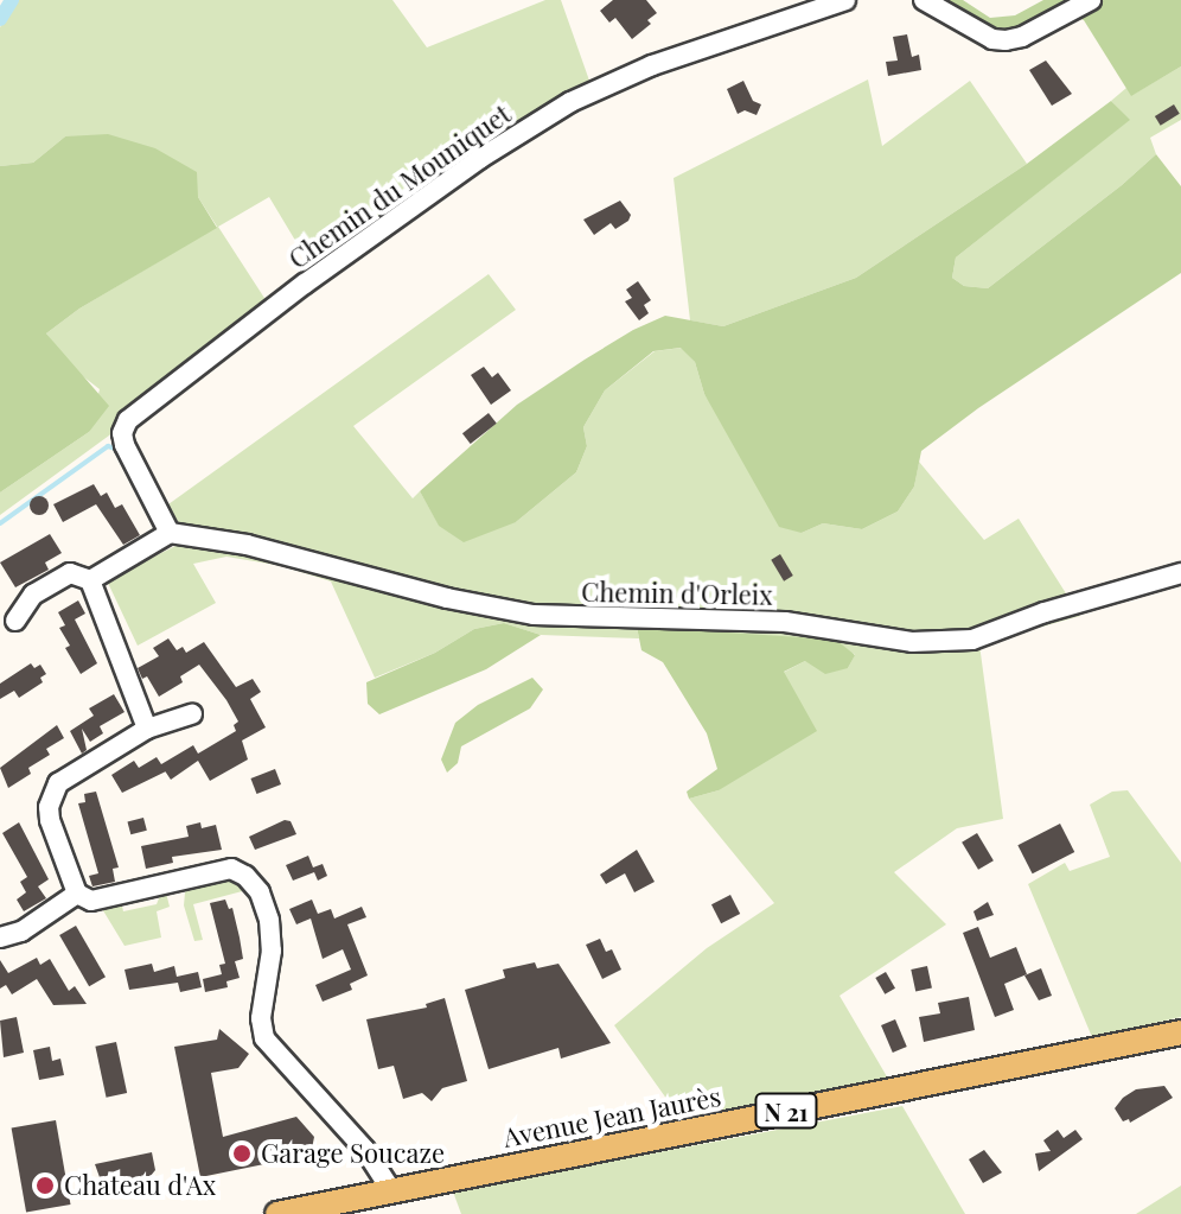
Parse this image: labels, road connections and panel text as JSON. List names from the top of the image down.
{
  "streets": {
    "main road": ["N 21", "Avenue Jean Jaurès"],
    "street": ["Chemin du Mouniquet", "Chemin d'Orleix"]
  },
  "crossings": [
    ["Chemin du Mouniquet", "Chemin d'Orleix"]
  ],
  "places": ["Garage Soucaze", "Chateau d'Ax"]
}
